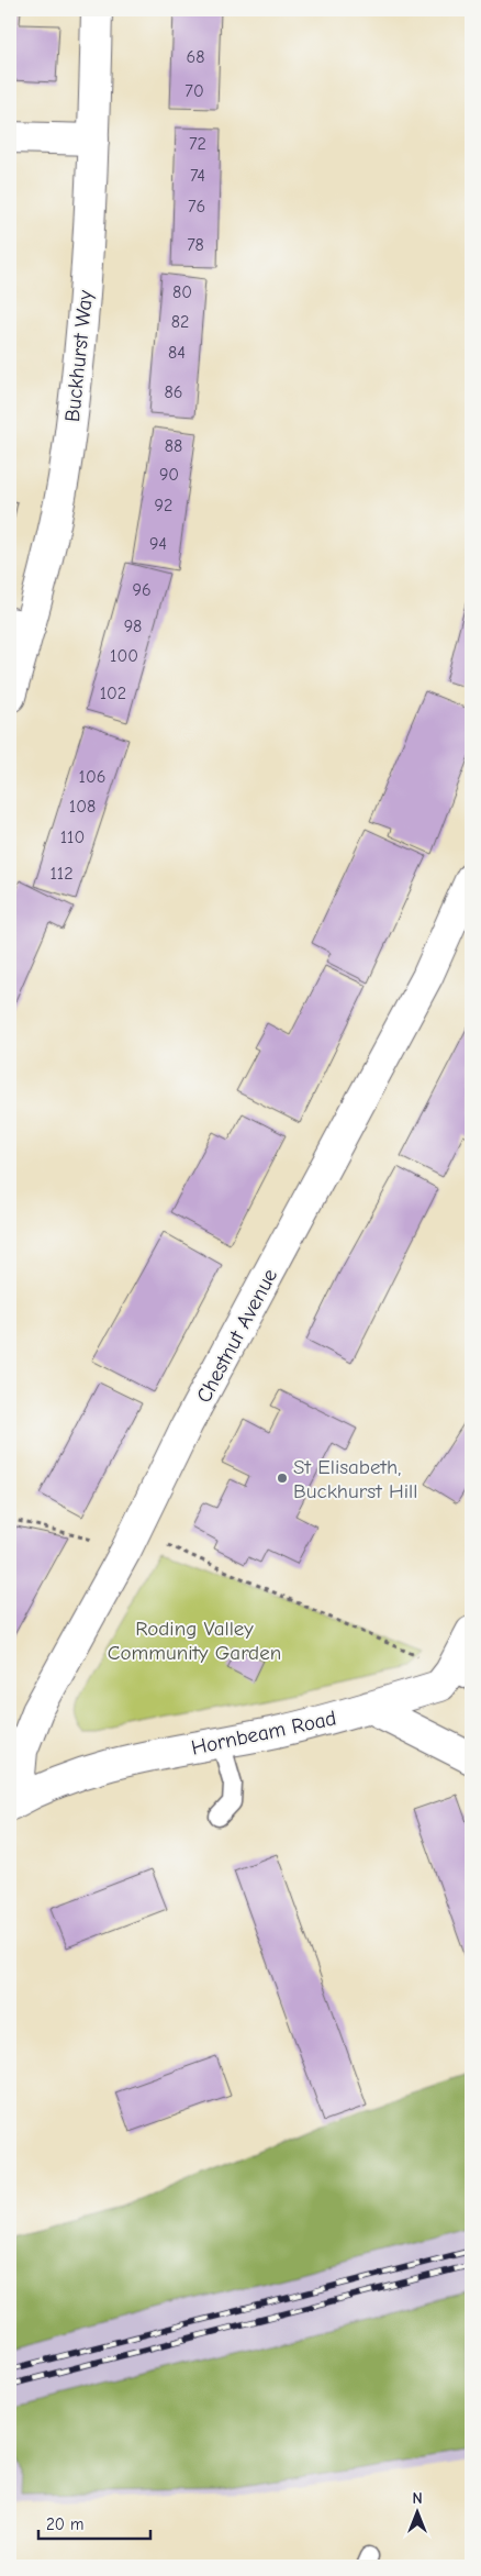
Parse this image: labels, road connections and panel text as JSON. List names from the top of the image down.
{
  "streets": {
    "street": ["Buckhurst Way", "Chestnut Avenue", "Hornbeam Road"]
  },
  "crossings": [
    ["Chestnut Avenue", "Hornbeam Road"]
  ],
  "parks": ["Roding Valley Community Garden"],
  "places": ["St Elisabeth, Buckhurst Hill"],
  "house_numbers": [
    "68",
    "70",
    "72",
    "74",
    "76",
    "78",
    "80",
    "82",
    "84",
    "86",
    "88",
    "90",
    "92",
    "94",
    "96",
    "98",
    "100",
    "102",
    "106",
    "108",
    "110",
    "112"
  ],
  "scale_bar": "20 m",
  "north": "top"
}
